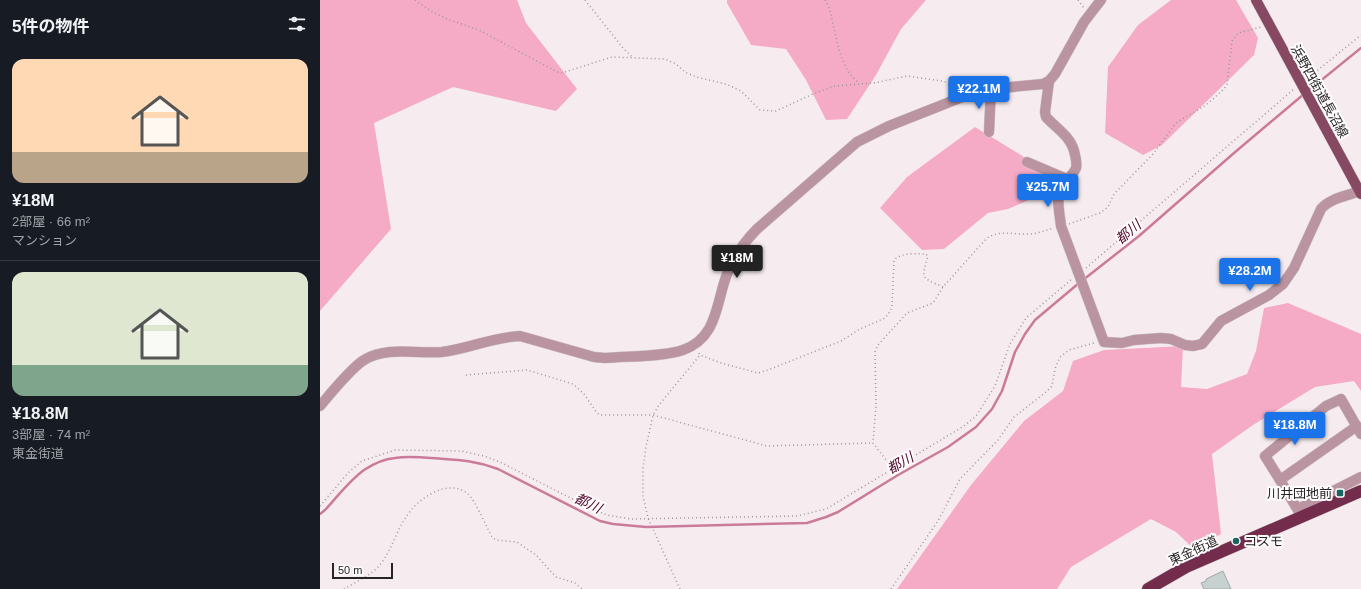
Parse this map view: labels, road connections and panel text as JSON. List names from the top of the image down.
{
  "streets": {
    "highway": ["東金街道"],
    "main road": ["浜野四街道長沼線"]
  },
  "water": ["都川"],
  "places": {
    "transit": ["川井団地前"],
    "other": ["コスモ"]
  },
  "scale_bar": "50 m",
  "page": {
    "heading": "5件の物件",
    "list": [
      {
        "name": "¥18M",
        "note": "2部屋 · 66 m² · マンション"
      },
      {
        "name": "¥18.8M",
        "note": "3部屋 · 74 m² · 東金街道"
      }
    ],
    "price": [
      "¥22.1M",
      "¥25.7M",
      "¥18M",
      "¥28.2M",
      "¥18.8M"
    ],
    "scale": "50 m"
  }
}
